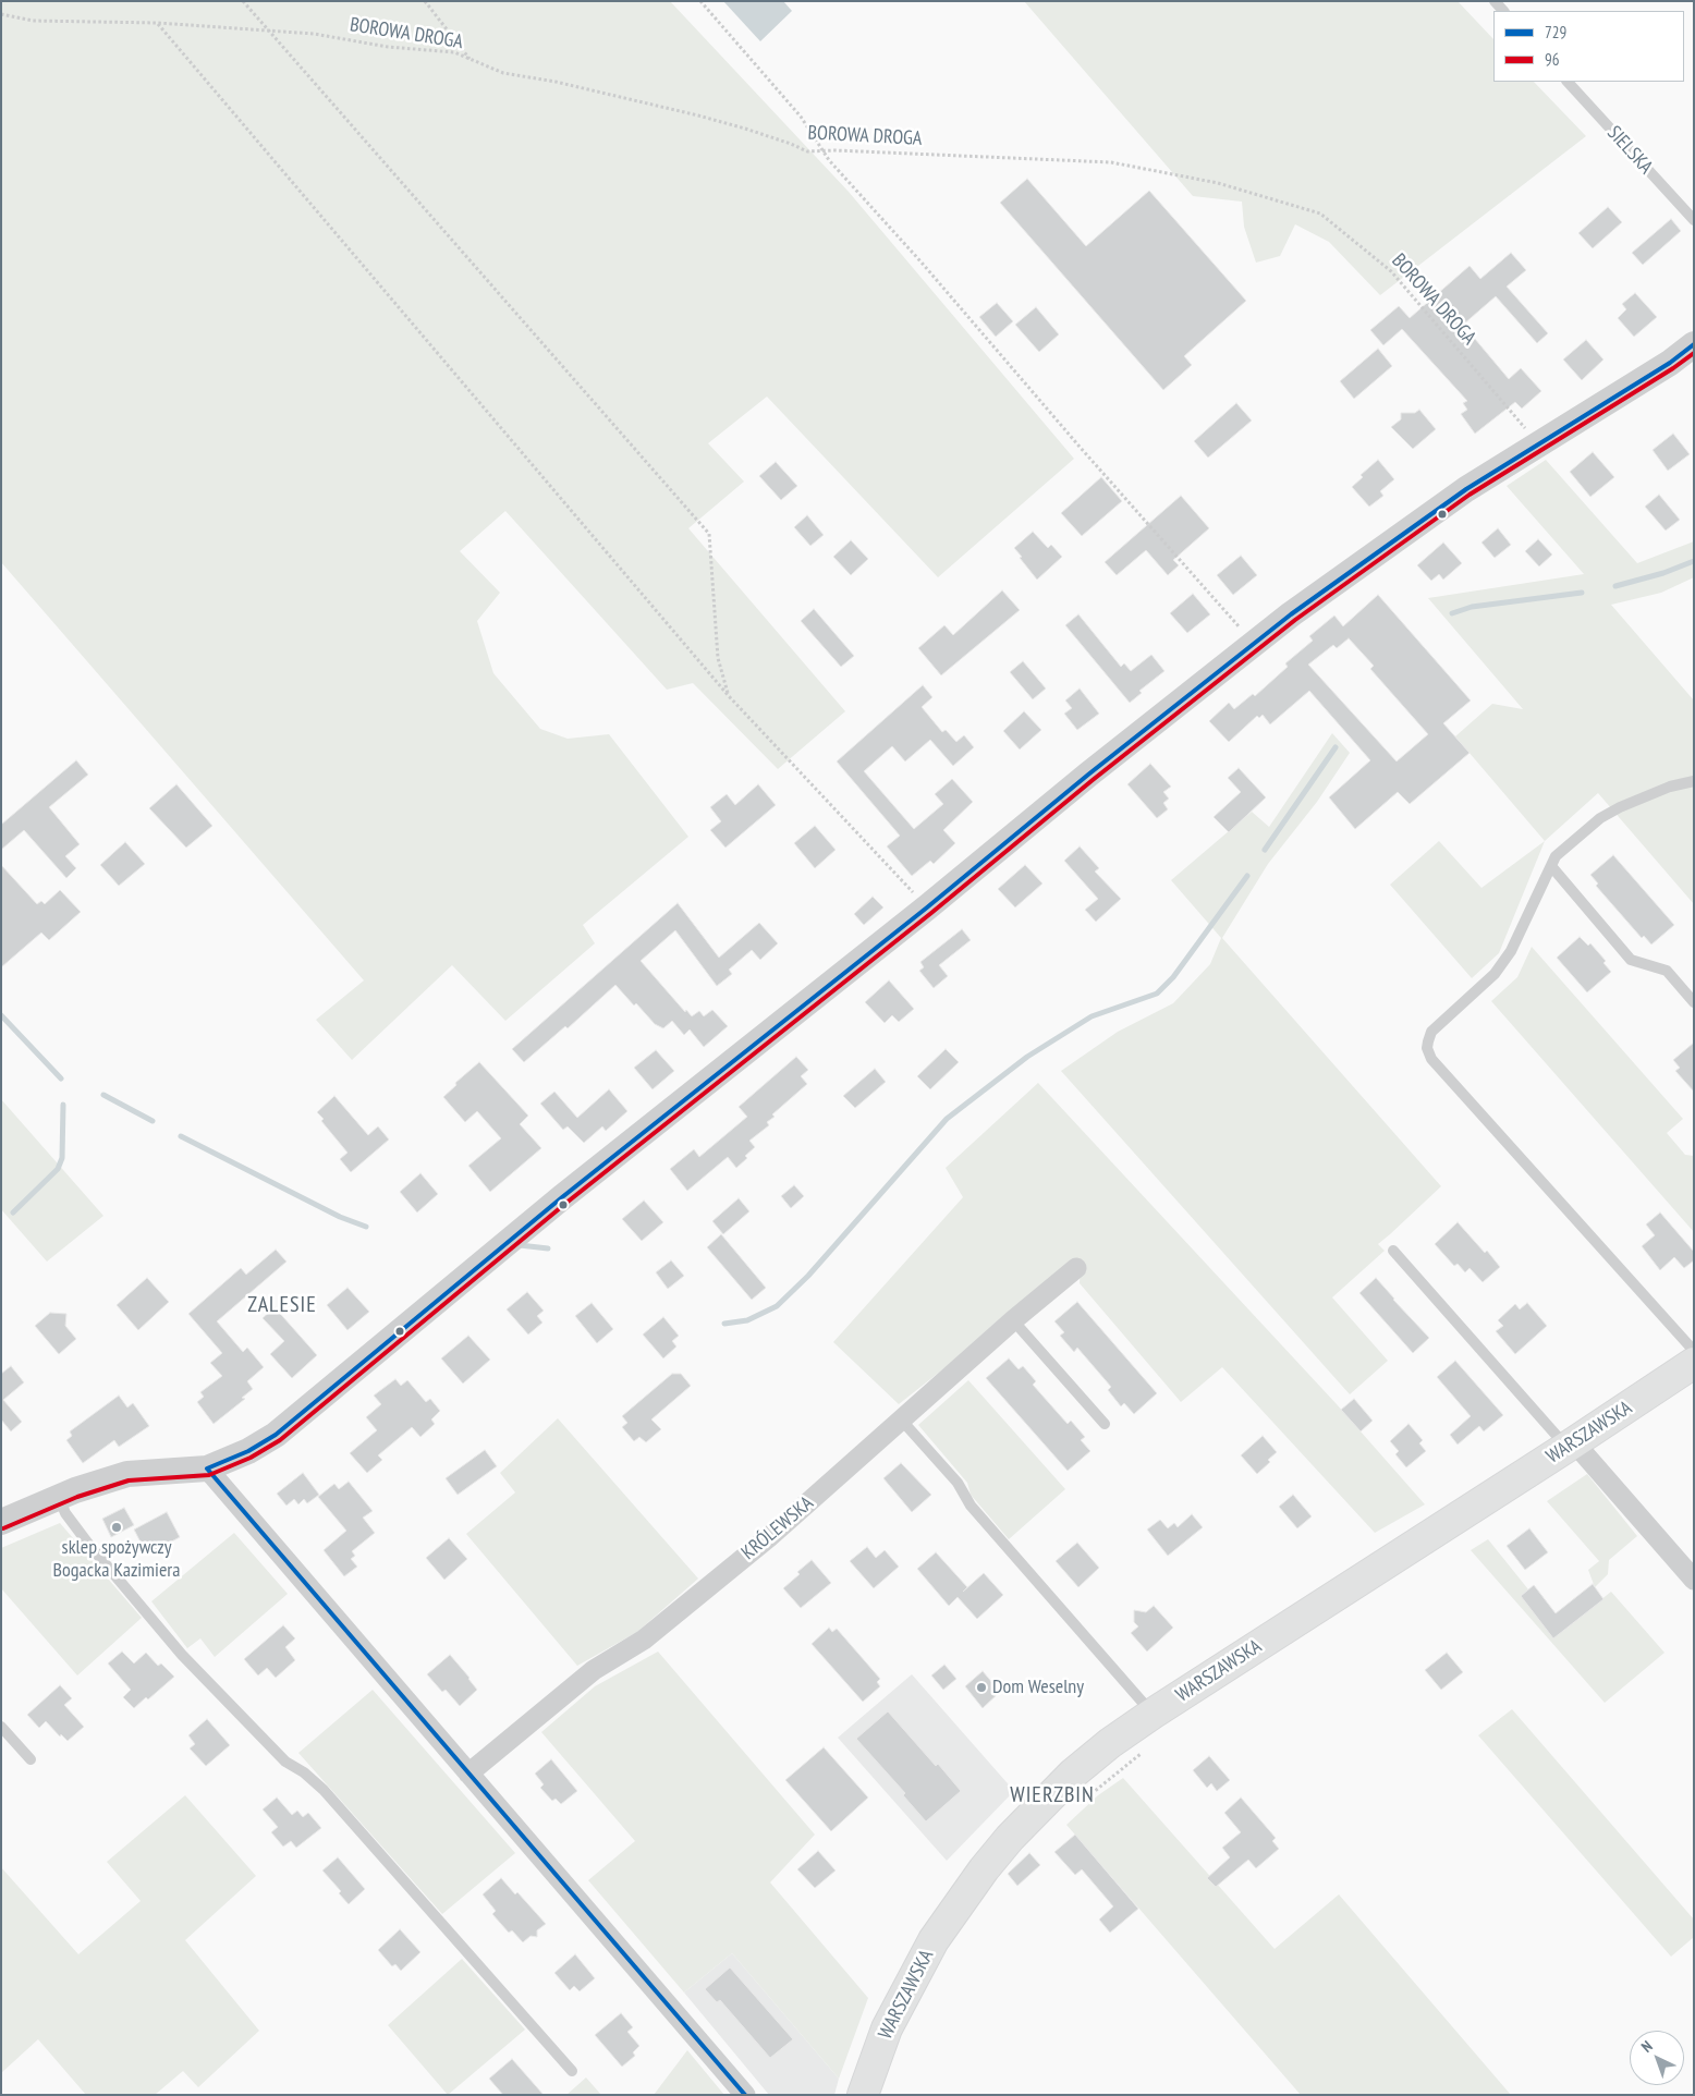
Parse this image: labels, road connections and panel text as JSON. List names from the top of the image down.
{
  "streets": {
    "main road": ["WARSZAWSKA"],
    "street": ["KRÓLEWSKA"],
    "lane": ["SIELSKA"],
    "path": ["BOROWA DROGA"]
  },
  "districts": ["ZALESIE", "WIERZBIN"],
  "places": ["sklep spożywczy Bogacka Kazimiera", "Dom Weselny"],
  "lines": ["transit line 729", "transit line 96"],
  "legend": ["729", "96"],
  "north": "top left"
}
